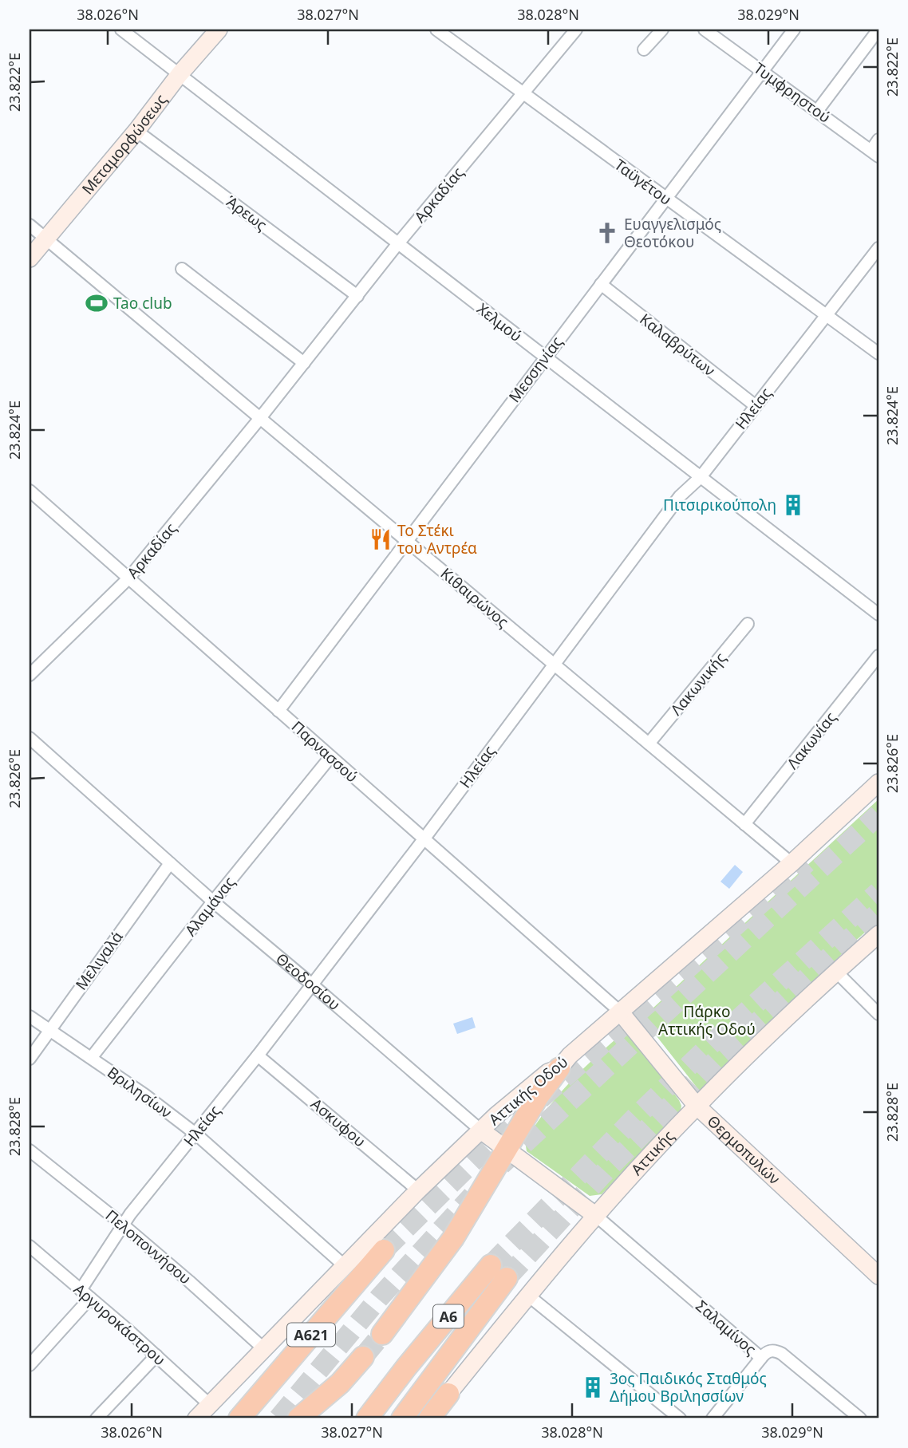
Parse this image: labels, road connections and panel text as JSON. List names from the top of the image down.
{
  "streets": {
    "highway": ["Α6", "Α621"],
    "street": [
      "Τυμφρηστού",
      "Μεταμορφώσεως",
      "Ταϋγέτου",
      "Αρκαδίας",
      "Άρεως",
      "Χελμού",
      "Καλαβρύτων",
      "Μεσσηνίας",
      "Ηλείας",
      "Κιθαιρώνος",
      "Λακωνικής",
      "Λακωνίας",
      "Παρνασσού",
      "Αλαμάνας",
      "Μελιγαλά",
      "Θεοδοσίου",
      "Αττικής Οδού",
      "Βριλησίων",
      "Ασκυφου",
      "Θερμοπυλών",
      "Αττικής",
      "Πελοποννήσου",
      "Αργυροκάστρου",
      "Σαλαμίνος"
    ]
  },
  "crossings": [
    ["Τυμφρηστού", "Μεσσηνίας"],
    ["Μεταμορφώσεως", "Άρεως"],
    ["Μεταμορφώσεως", "Χελμού"],
    ["Μεταμορφώσεως", "Κιθαιρώνος"],
    ["Ταϋγέτου", "Αρκαδίας"],
    ["Ταϋγέτου", "Μεσσηνίας"],
    ["Ταϋγέτου", "Ηλείας"],
    ["Αρκαδίας", "Άρεως"],
    ["Αρκαδίας", "Χελμού"],
    ["Αρκαδίας", "Κιθαιρώνος"],
    ["Αρκαδίας", "Παρνασσού"],
    ["Χελμού", "Μεσσηνίας"],
    ["Χελμού", "Ηλείας"],
    ["Καλαβρύτων", "Μεσσηνίας"],
    ["Καλαβρύτων", "Ηλείας"],
    ["Μεσσηνίας", "Κιθαιρώνος"],
    ["Μεσσηνίας", "Παρνασσού"],
    ["Ηλείας", "Κιθαιρώνος"],
    ["Ηλείας", "Παρνασσού"],
    ["Ηλείας", "Θεοδοσίου"],
    ["Ηλείας", "Βριλησίων"],
    ["Ηλείας", "Ασκυφου"],
    ["Ηλείας", "Πελοποννήσου"],
    ["Ηλείας", "Αργυροκάστρου"],
    ["Κιθαιρώνος", "Λακωνικής"],
    ["Κιθαιρώνος", "Λακωνίας"],
    ["Κιθαιρώνος", "Αττικής Οδού"],
    ["Παρνασσού", "Αλαμάνας"],
    ["Παρνασσού", "Αττικής Οδού"],
    ["Παρνασσού", "Θερμοπυλών"],
    ["Αλαμάνας", "Θεοδοσίου"],
    ["Αλαμάνας", "Βριλησίων"],
    ["Μελιγαλά", "Θεοδοσίου"],
    ["Μελιγαλά", "Βριλησίων"],
    ["Θεοδοσίου", "Αττικής Οδού"],
    ["Θεοδοσίου", "Αττικής"],
    ["Θεοδοσίου", "Σαλαμίνος"],
    ["Αττικής Οδού", "Βριλησίων"],
    ["Αττικής Οδού", "Ασκυφου"],
    ["Αττικής Οδού", "Θερμοπυλών"],
    ["Αττικής Οδού", "Πελοποννήσου"],
    ["Αττικής Οδού", "Αργυροκάστρου"],
    ["Θερμοπυλών", "Αττικής"],
    ["Αττικής", "Σαλαμίνος"]
  ],
  "parks": ["Πάρκο Αττικής Οδού"],
  "places": {
    "church": ["Ευαγγελισμός Θεοτόκου"],
    "sports": ["Tao club"],
    "building": ["Πιτσιρικούπολη", "3ος Παιδικός Σταθμός Δήμου Βριλησσίων"],
    "restaurant": ["Το Στέκι του Αντρέα"]
  },
  "coordinates": [
    "38.026°N",
    "38.027°N",
    "38.028°N",
    "38.029°N",
    "23.822°E",
    "23.824°E",
    "23.826°E",
    "23.828°E"
  ]
}
